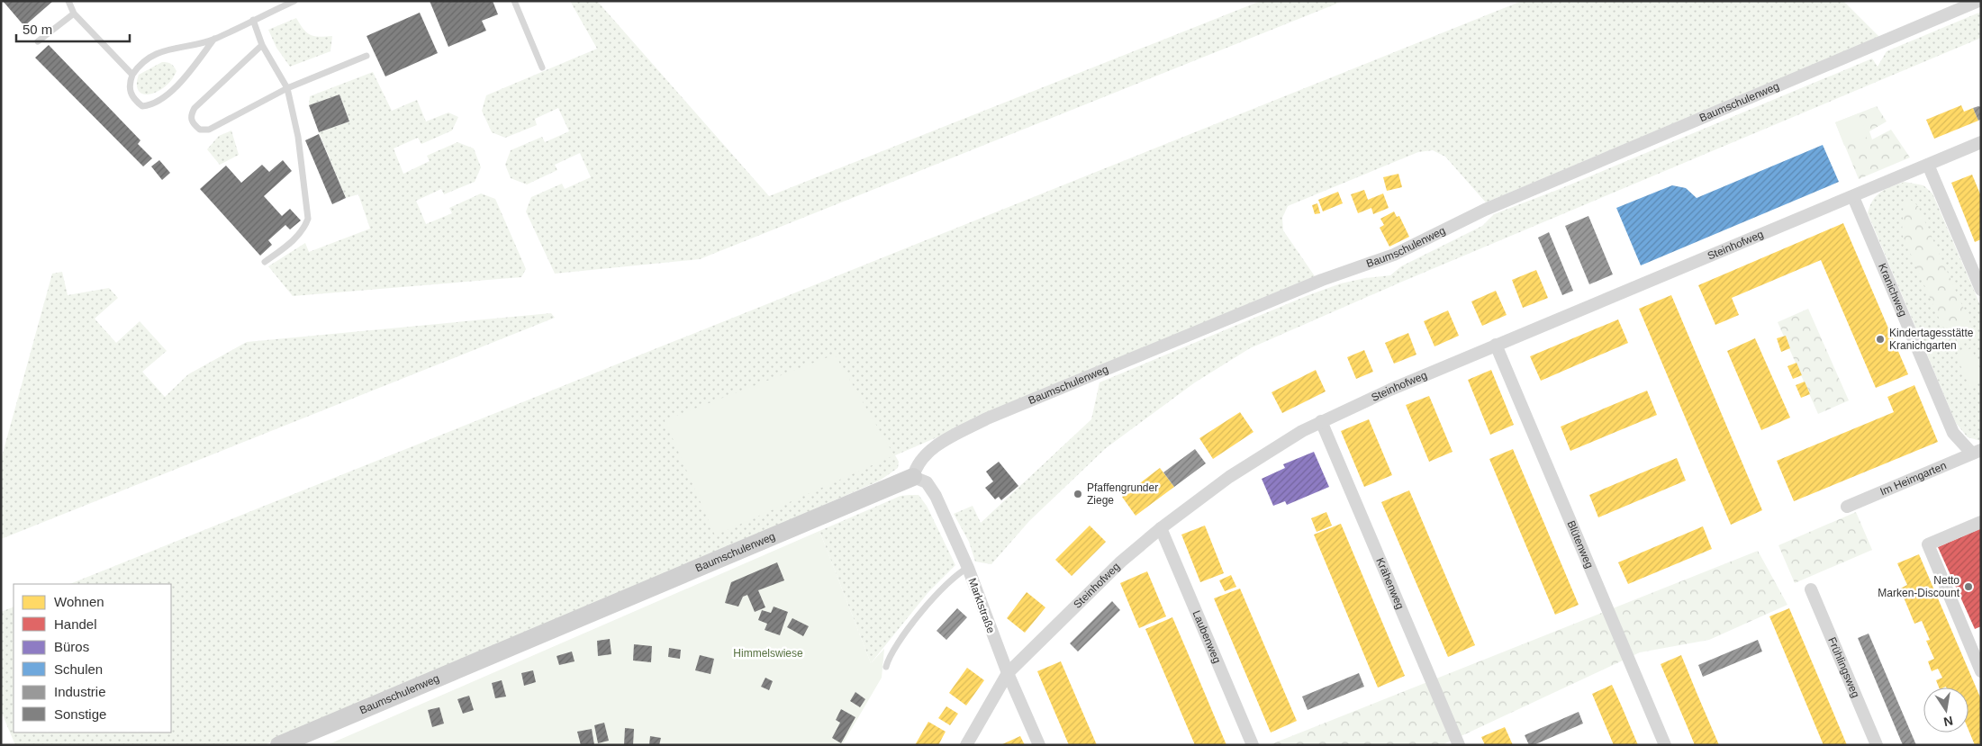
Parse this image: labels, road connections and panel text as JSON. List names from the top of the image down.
{
  "streets": {
    "street": [
      "Baumschulenweg",
      "Steinhofweg",
      "Kranichweg",
      "Im Heimgarten",
      "Blütenweg",
      "Krähenweg",
      "Marktstraße",
      "Laubenweg",
      "Frühlingsweg"
    ]
  },
  "crossings": [
    ["Baumschulenweg", "Marktstraße"],
    ["Steinhofweg", "Kranichweg"],
    ["Steinhofweg", "Blütenweg"],
    ["Steinhofweg", "Krähenweg"],
    ["Steinhofweg", "Marktstraße"],
    ["Steinhofweg", "Laubenweg"],
    ["Kranichweg", "Im Heimgarten"]
  ],
  "parks": ["Himmelswiese"],
  "places": ["Kindertagesstätte Kranichgarten", "Pfaffengrunder Ziege", "Netto Marken-Discount"],
  "legend": [
    "Wohnen",
    "Handel",
    "Büros",
    "Schulen",
    "Industrie",
    "Sonstige"
  ],
  "scale_bar": "50 m",
  "north": "bottom"
}
